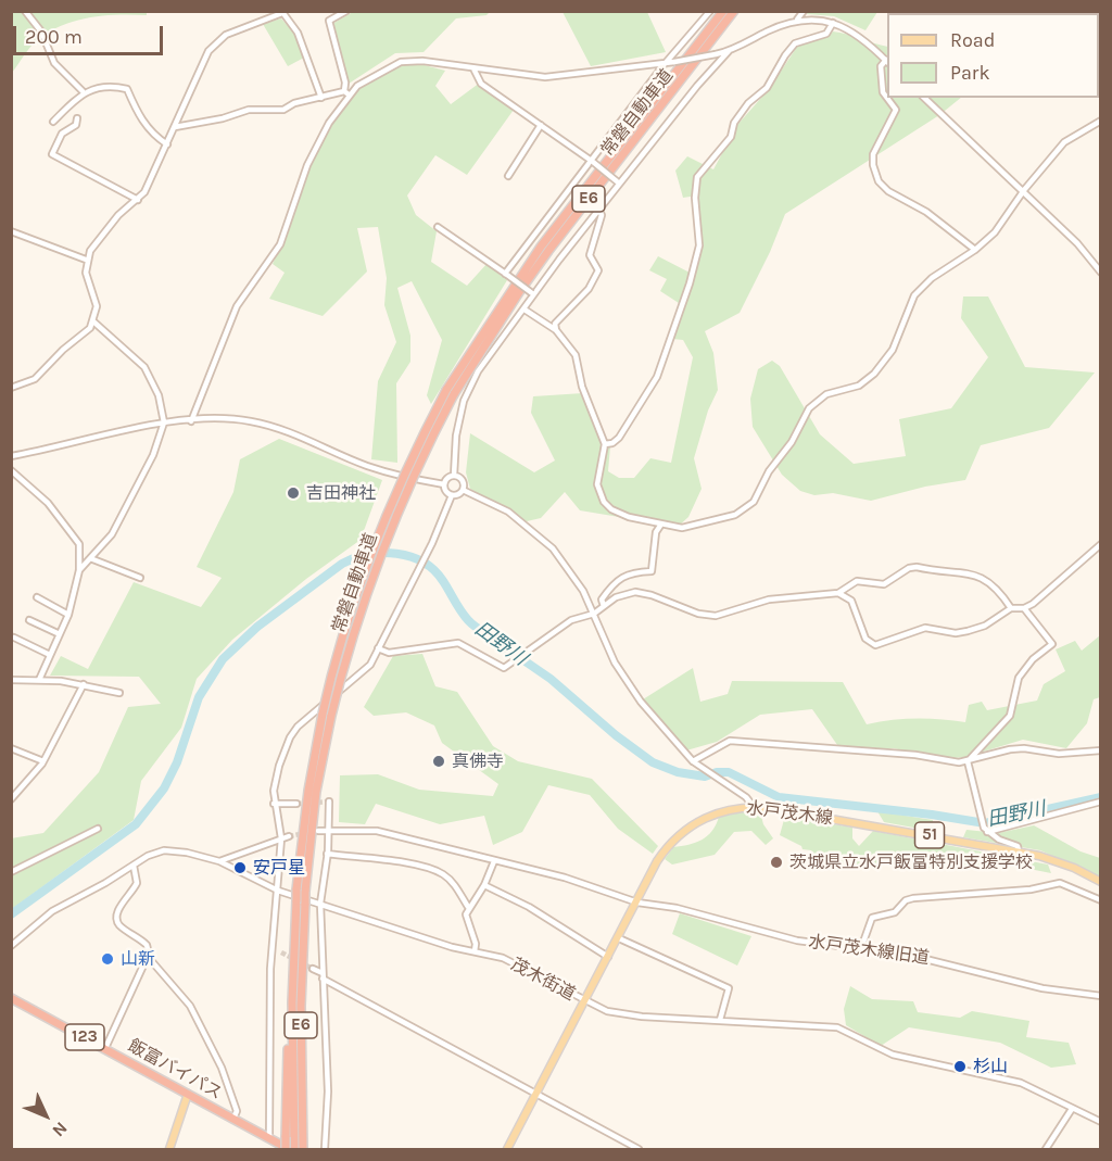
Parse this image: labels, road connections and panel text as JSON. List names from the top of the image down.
{
  "streets": {
    "highway": [
      "常磐自動車道",
      "E6",
      "123",
      "飯富バイパス"
    ],
    "main road": ["水戸茂木線", "51"],
    "street": ["水戸茂木線旧道", "茂木街道"]
  },
  "crossings": [
    ["常磐自動車道", "飯富バイパス"],
    ["水戸茂木線", "水戸茂木線旧道"],
    ["水戸茂木線", "茂木街道"]
  ],
  "water": ["田野川"],
  "places": [
    "吉田神社",
    "真佛寺",
    "茨城県立水戸飯富特別支援学校",
    "安戸星",
    "山新",
    "杉山"
  ],
  "legend": ["Road", "Park"],
  "scale_bar": "200 m",
  "north": "bottom right"
}
